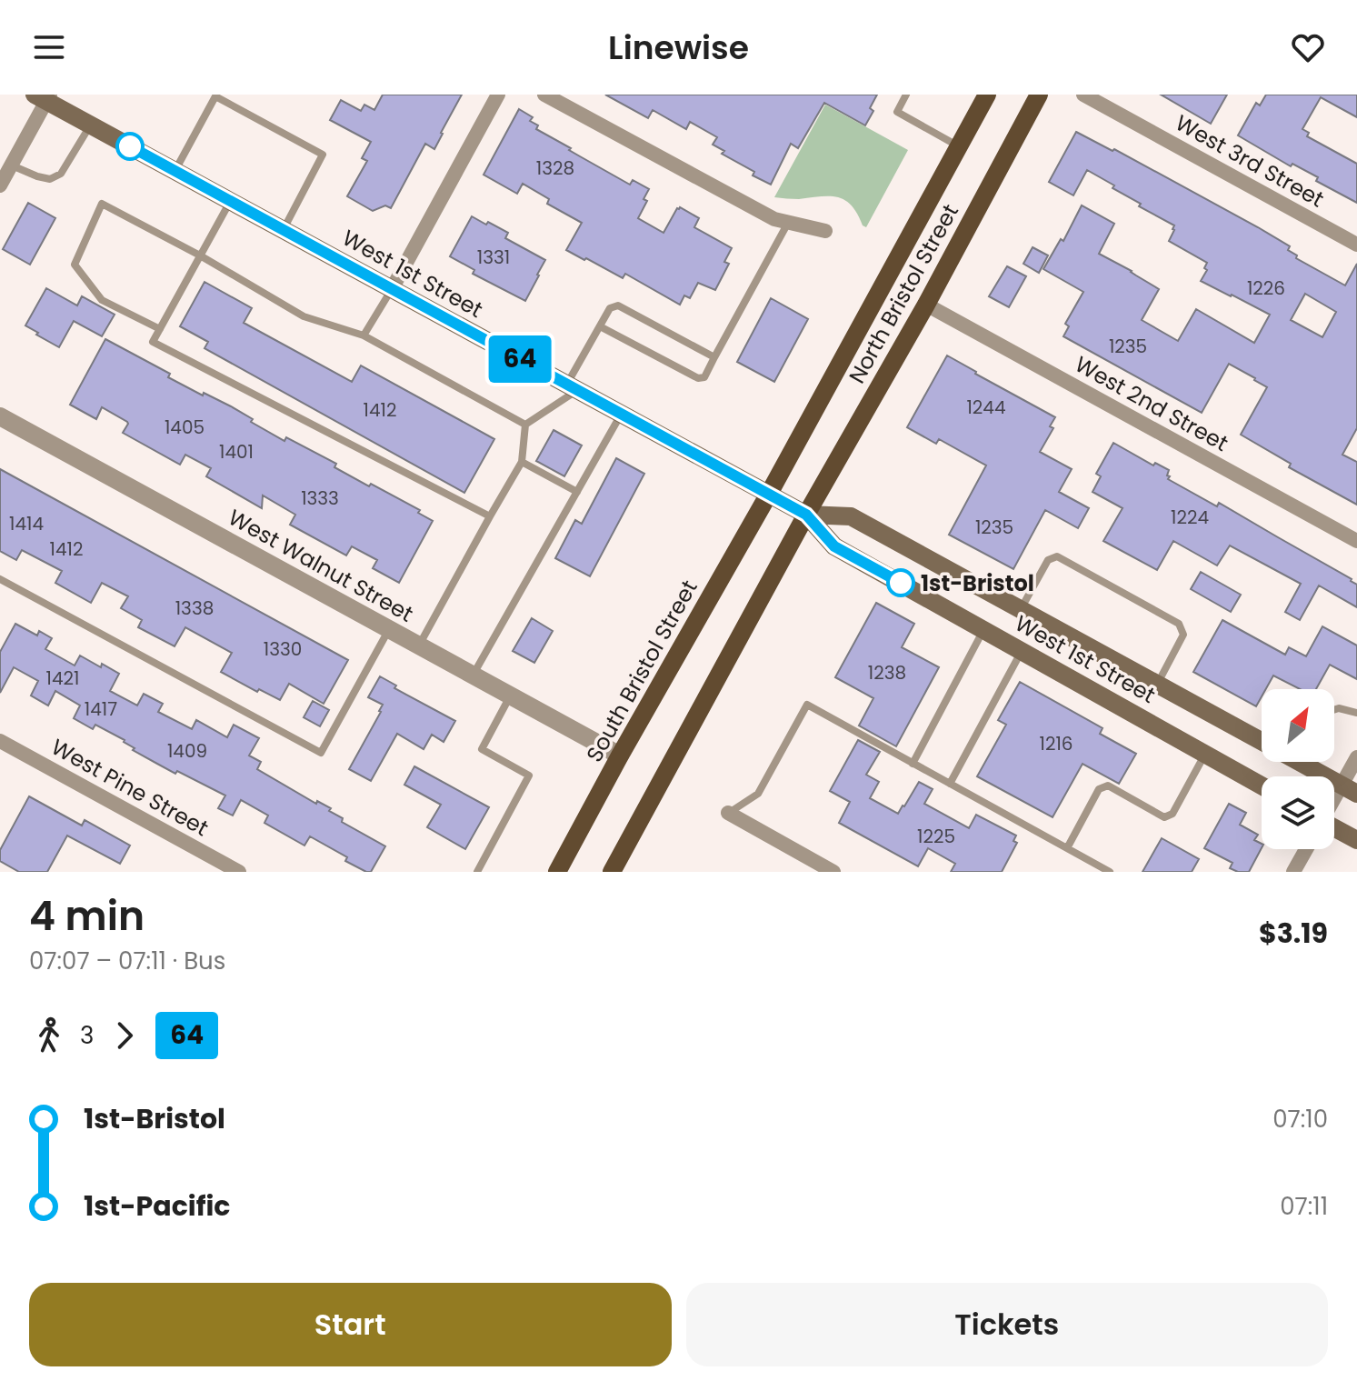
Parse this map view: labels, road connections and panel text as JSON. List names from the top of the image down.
{
  "streets": {
    "main road": ["West 1st Street", "North Bristol Street", "South Bristol Street"],
    "street": [
      "West 3rd Street",
      "West 2nd Street",
      "West Walnut Street",
      "West Pine Street"
    ]
  },
  "crossings": [
    ["West 1st Street", "North Bristol Street"],
    ["West 1st Street", "South Bristol Street"],
    ["North Bristol Street", "West 2nd Street"],
    ["North Bristol Street", "South Bristol Street"],
    ["West Walnut Street", "South Bristol Street"]
  ],
  "places": ["1st-Bristol"],
  "lines": ["bus line 64"],
  "house_numbers": [
    "1328",
    "1331",
    "1226",
    "1235",
    "1244",
    "1412",
    "1405",
    "1401",
    "1333",
    "1224",
    "1414",
    "1235",
    "1412",
    "1338",
    "1330",
    "1238",
    "1421",
    "1417",
    "1216",
    "1409",
    "1225"
  ],
  "north": "top right",
  "page": {
    "header": "Linewise",
    "on_map": "64",
    "heading": ["4 min", "07:07 – 07:11 · Bus", "$3.19"],
    "legs": ["3", "64"],
    "list": [
      {
        "name": "1st-Bristol",
        "value": "07:10"
      },
      {
        "name": "1st-Pacific",
        "value": "07:11"
      }
    ],
    "buttons": ["Start", "Tickets"]
  }
}
